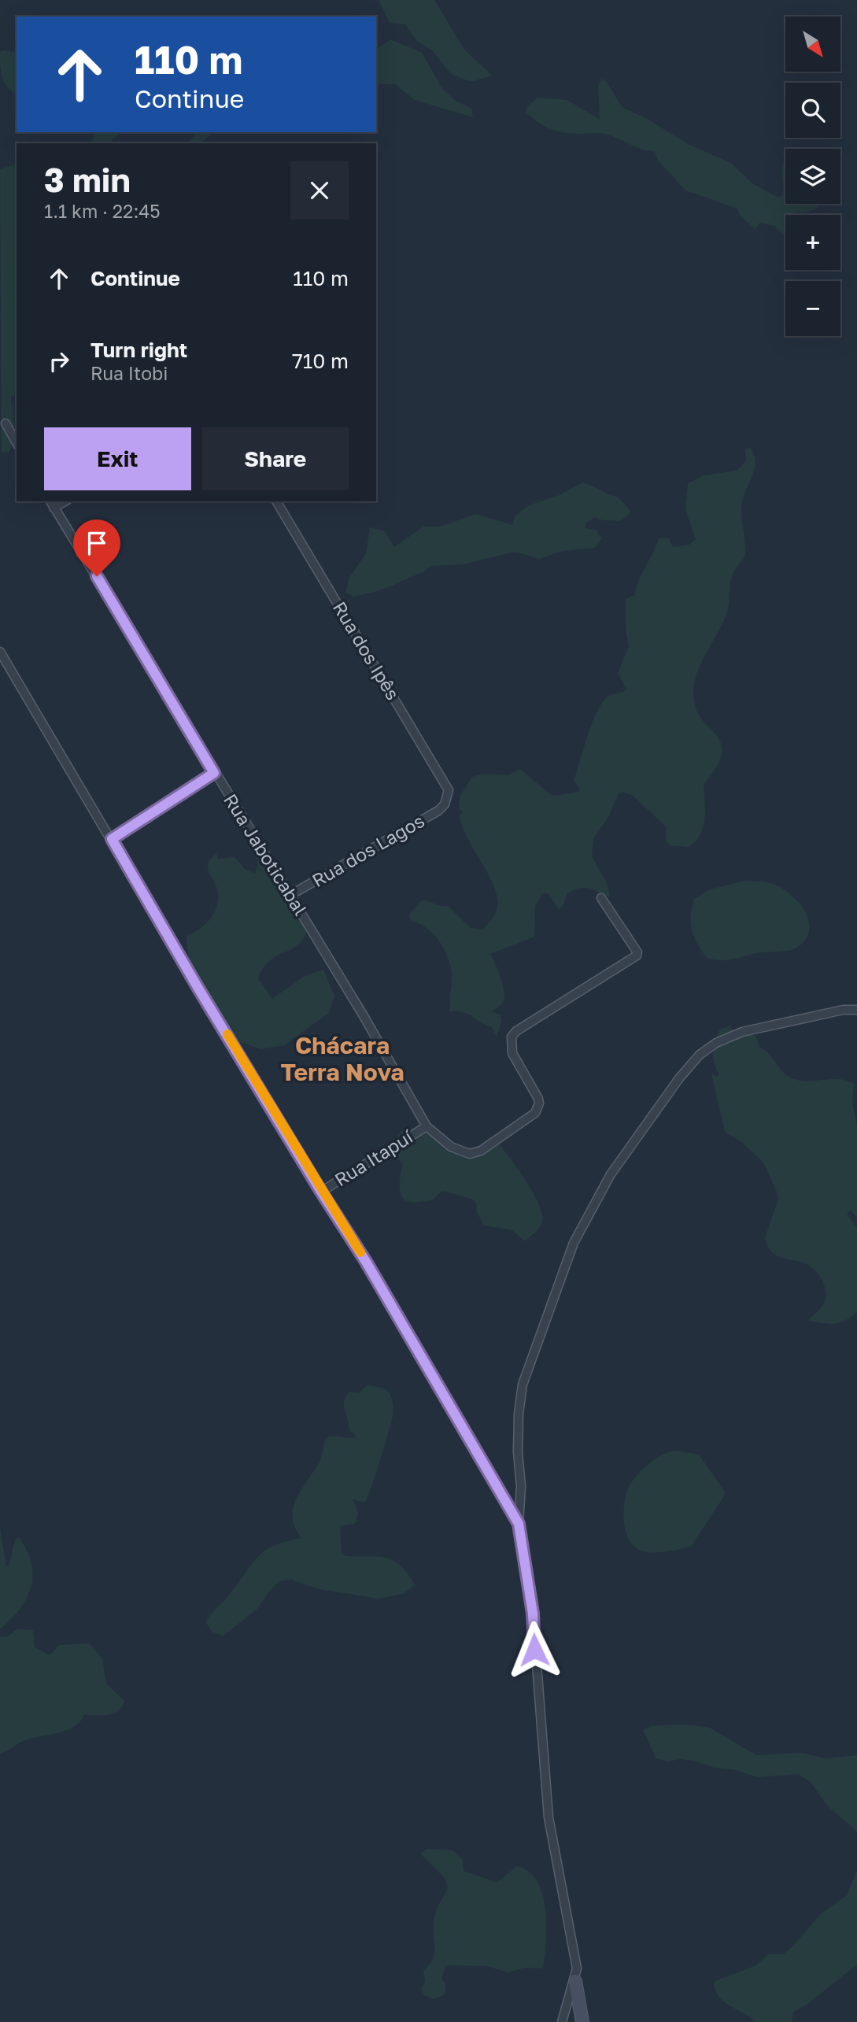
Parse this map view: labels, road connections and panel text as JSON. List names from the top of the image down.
{
  "streets": {
    "street": [
      "Rua dos Ipês",
      "Rua dos Lagos",
      "Rua Jaboticabal",
      "Rua Itapuí"
    ]
  },
  "crossings": [
    ["Rua dos Ipês", "Rua dos Lagos"],
    ["Rua dos Lagos", "Rua Jaboticabal"],
    ["Rua Jaboticabal", "Rua Itapuí"]
  ],
  "districts": ["Chácara Terra Nova"],
  "north": "bottom right",
  "page": {
    "map_buttons": ["+", "−"],
    "turn": ["110 m", "Continue"],
    "heading": ["3 min", "1.1 km · 22:45"],
    "list": [
      {
        "name": "Continue",
        "value": "110 m"
      },
      {
        "name": "Turn right",
        "note": "Rua Itobi",
        "value": "710 m"
      }
    ],
    "buttons": ["Exit", "Share"]
  }
}
